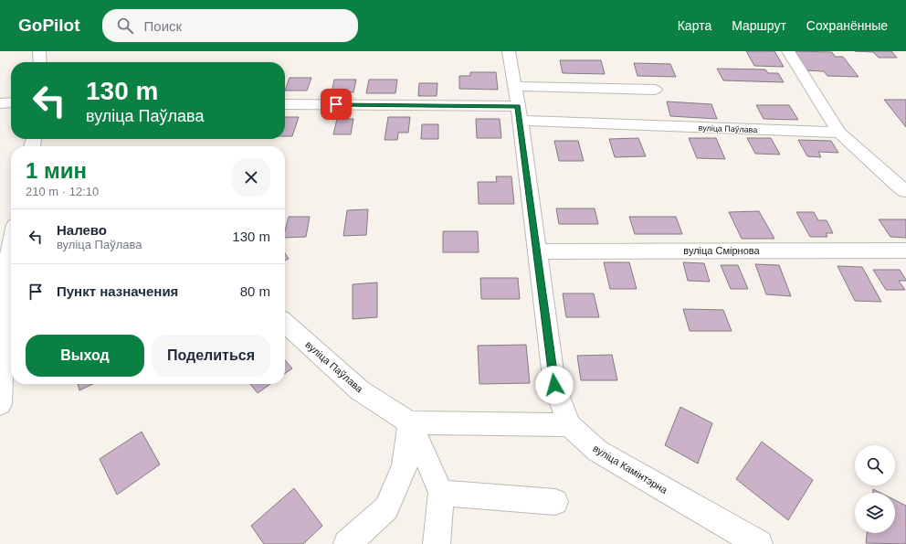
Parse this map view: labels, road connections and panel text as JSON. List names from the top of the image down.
{
  "streets": {
    "street": ["вуліца Паўлава", "вуліца Смірнова", "вуліца Камінтэрна"]
  },
  "crossings": [
    ["вуліца Паўлава", "вуліца Камінтэрна"],
    ["вуліца Смірнова", "вуліца Камінтэрна"]
  ],
  "page": {
    "header": "GoPilot",
    "search": "Поиск",
    "nav": ["Карта", "Маршрут", "Сохранённые"],
    "turn": ["130 m", "вуліца Паўлава"],
    "heading": ["1 мин", "210 m · 12:10"],
    "list": [
      {
        "name": "Налево",
        "note": "вуліца Паўлава",
        "value": "130 m"
      },
      {
        "name": "Пункт назначения",
        "value": "80 m"
      }
    ],
    "buttons": ["Выход", "Поделиться"]
  }
}
